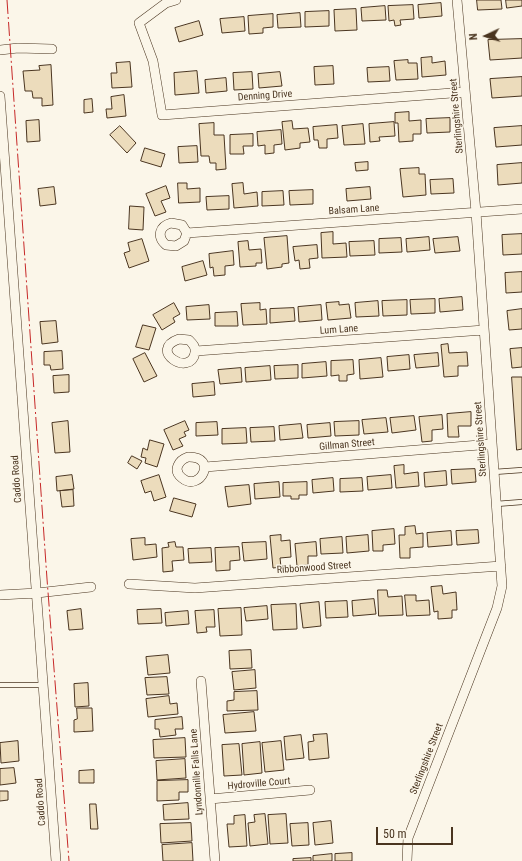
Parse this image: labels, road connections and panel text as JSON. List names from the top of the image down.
{
  "streets": {
    "street": [
      "Denning Drive",
      "Sterlingshire Street",
      "Balsam Lane",
      "Lum Lane",
      "Gillman Street",
      "Caddo Road",
      "Ribbonwood Street",
      "Lyndonnille Falls Lane",
      "Hydroville Court"
    ]
  },
  "crossings": [
    ["Denning Drive", "Sterlingshire Street"],
    ["Sterlingshire Street", "Balsam Lane"],
    ["Sterlingshire Street", "Lum Lane"],
    ["Sterlingshire Street", "Gillman Street"],
    ["Sterlingshire Street", "Ribbonwood Street"],
    ["Lyndonnille Falls Lane", "Hydroville Court"]
  ],
  "scale_bar": "50 m",
  "north": "left"
}
